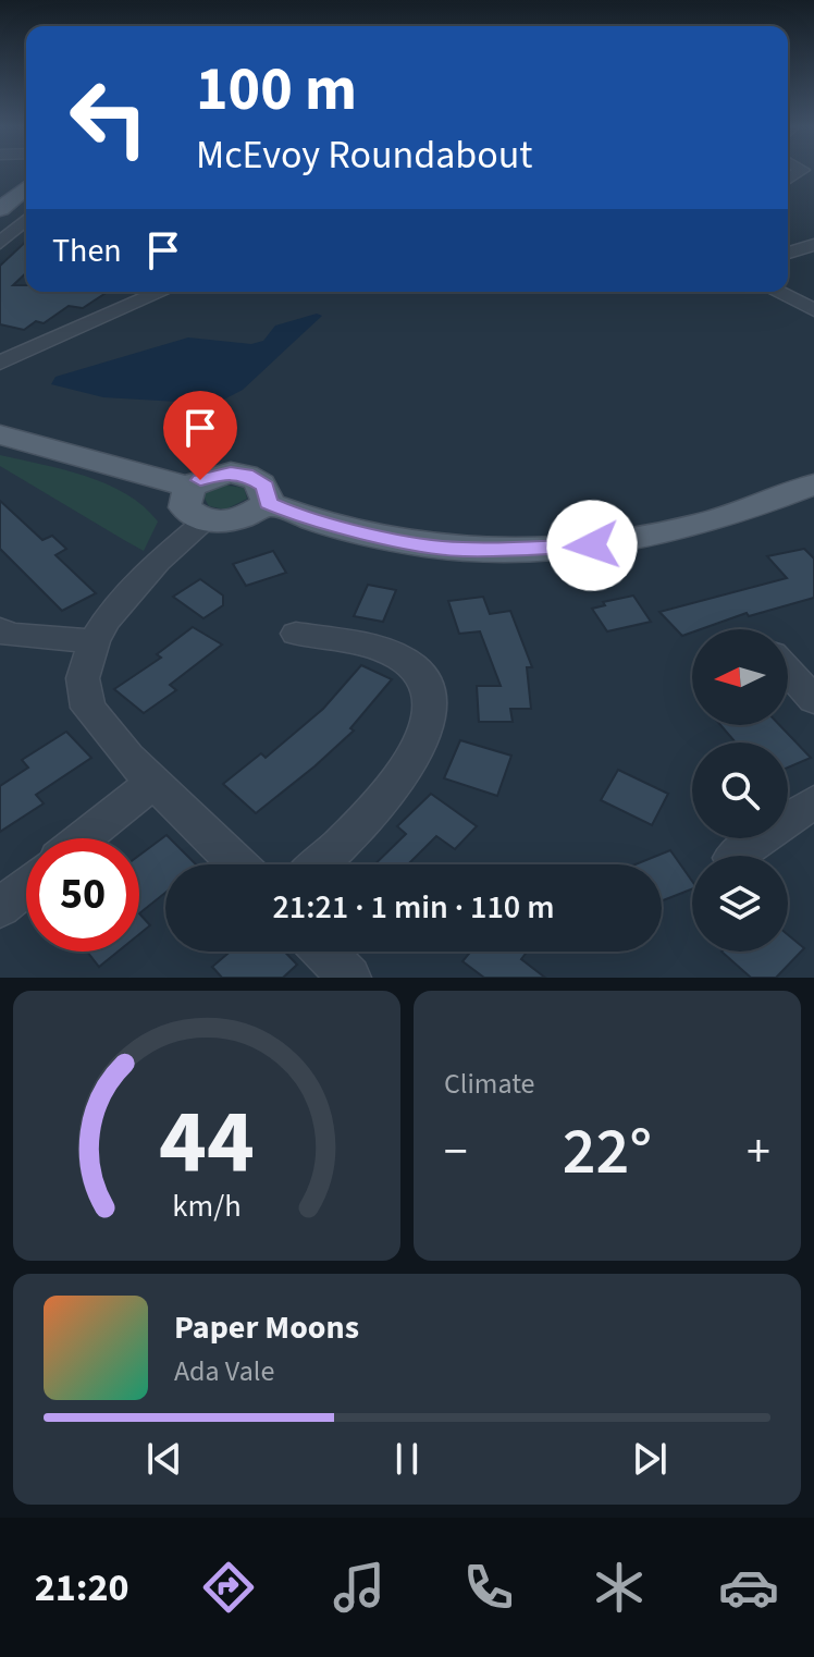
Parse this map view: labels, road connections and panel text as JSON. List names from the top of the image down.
{
  "north": "left",
  "page": {
    "turn": ["100 m", "McEvoy Roundabout"],
    "then": "Then",
    "limit": "50",
    "trip": "21:21 · 1 min · 110 m",
    "tile": "Climate",
    "heat": ["−", "22°", "+"],
    "song": ["Paper Moons", "Ada Vale"],
    "tabs": "21:20",
    "gauge": ["44", "km/h"]
  }
}
